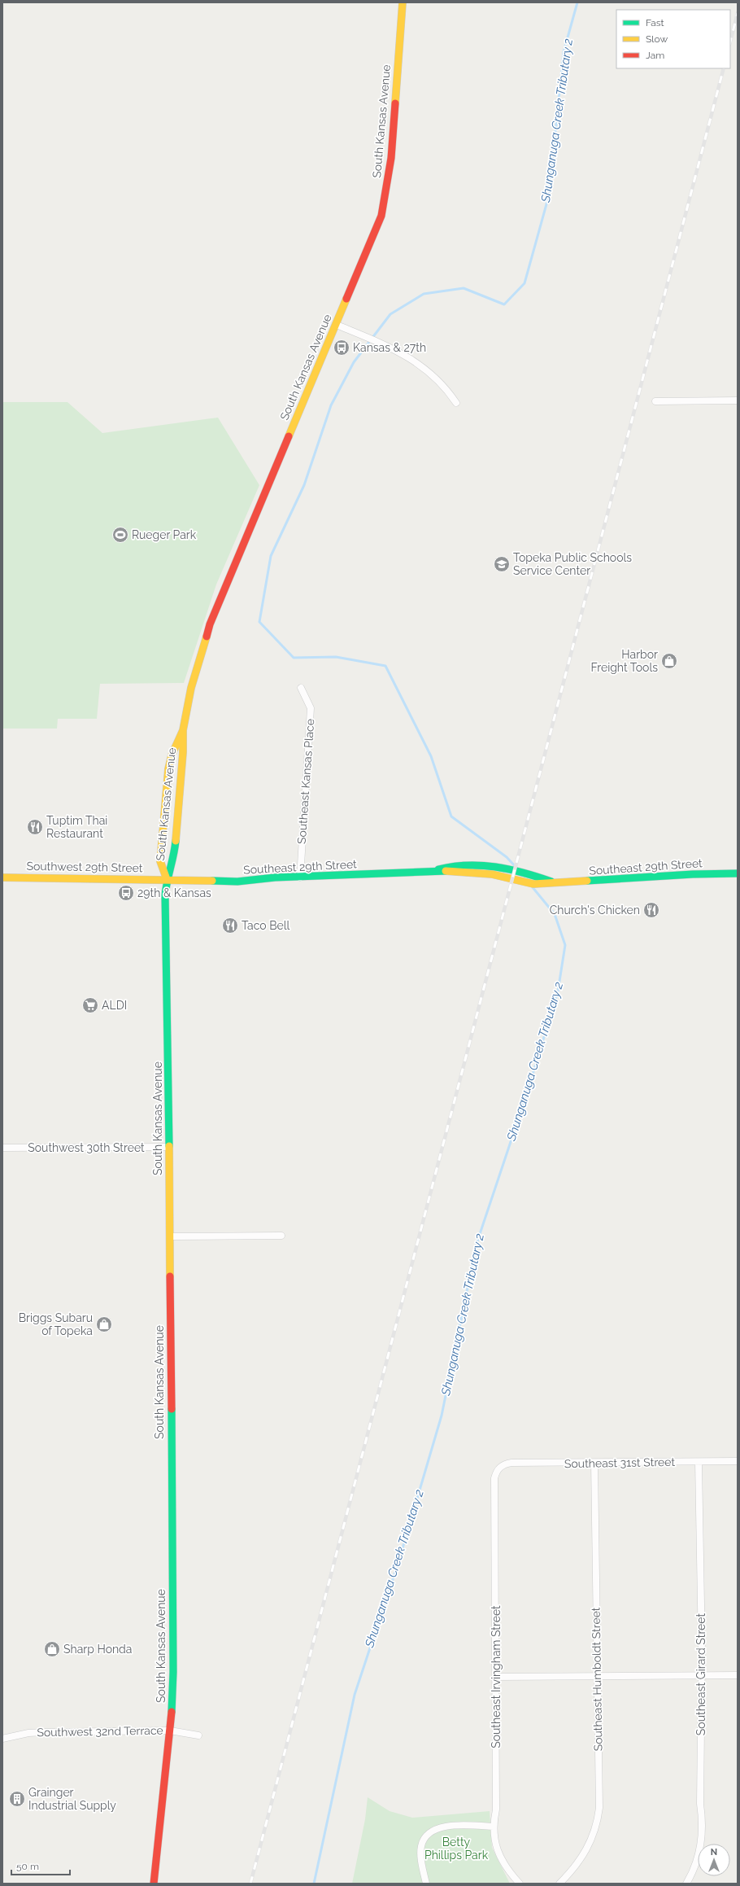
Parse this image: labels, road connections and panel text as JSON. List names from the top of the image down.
{
  "streets": {
    "main road": ["South Kansas Avenue", "Southwest 29th Street", "Southeast 29th Street"],
    "street": [
      "Southeast Kansas Place",
      "Southwest 30th Street",
      "Southeast 31st Street",
      "Southeast Girard Street",
      "Southeast Irvingham Street",
      "Southeast Humboldt Street",
      "Southwest 32nd Terrace"
    ]
  },
  "crossings": [
    ["South Kansas Avenue", "Southwest 29th Street"],
    ["South Kansas Avenue", "Southeast 29th Street"],
    ["South Kansas Avenue", "Southwest 30th Street"],
    ["South Kansas Avenue", "Southwest 32nd Terrace"],
    ["Southeast Kansas Place", "Southeast 29th Street"],
    ["Southwest 29th Street", "Southeast 29th Street"],
    ["Southeast 31st Street", "Southeast Girard Street"],
    ["Southeast 31st Street", "Southeast Irvingham Street"],
    ["Southeast 31st Street", "Southeast Humboldt Street"]
  ],
  "water": ["Shunganuga Creek Tributary 2"],
  "parks": ["Betty Phillips Park"],
  "places": {
    "bus stop": ["Kansas & 27th", "29th & Kansas"],
    "sports": ["Rueger Park"],
    "school or university": ["Topeka Public Schools Service Center"],
    "shop": ["Harbor Freight Tools", "Briggs Subaru of Topeka", "Sharp Honda"],
    "restaurant": ["Tuptim Thai Restaurant", "Church's Chicken", "Taco Bell"],
    "supermarket": ["ALDI"],
    "building": ["Grainger Industrial Supply"]
  },
  "legend": ["Fast", "Slow", "Jam"],
  "scale_bar": "50 m",
  "north": "top"
}
